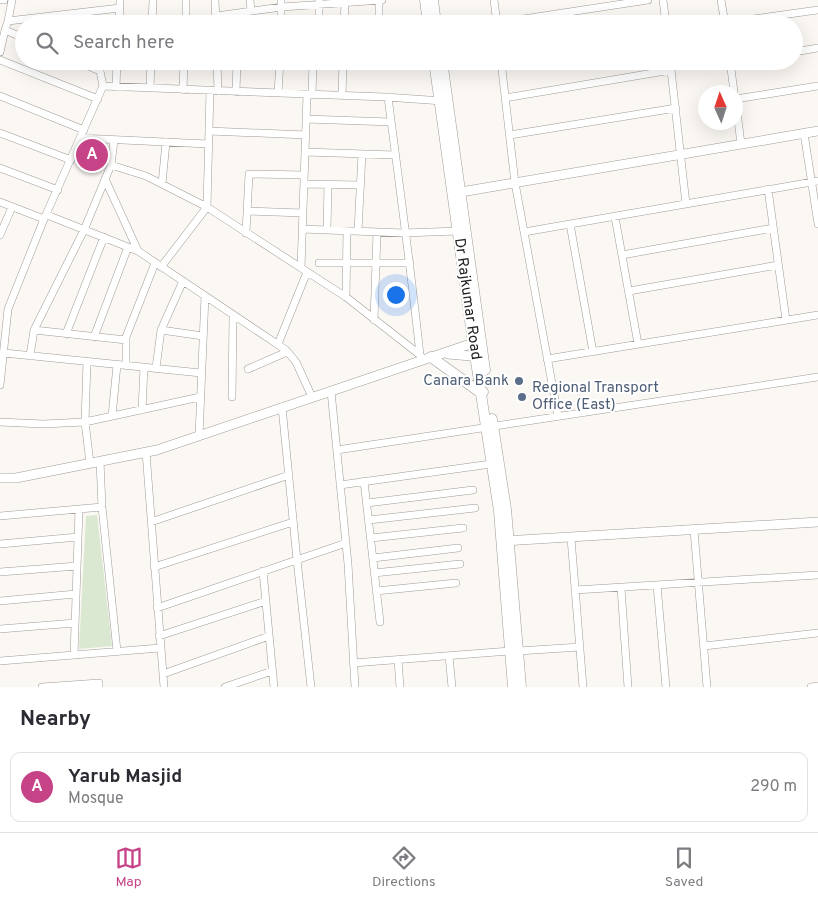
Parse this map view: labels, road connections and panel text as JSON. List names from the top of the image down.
{
  "streets": {
    "main road": ["Dr Rajkumar Road"]
  },
  "places": ["Canara Bank", "Regional Transport Office (East)"],
  "north": "top",
  "page": {
    "search": "Search here",
    "pins": "A",
    "heading": "Nearby",
    "list": [
      {
        "mark": "A",
        "name": "Yarub Masjid",
        "note": "Mosque",
        "value": "290 m"
      }
    ],
    "nav": ["Map", "Directions", "Saved"]
  }
}
